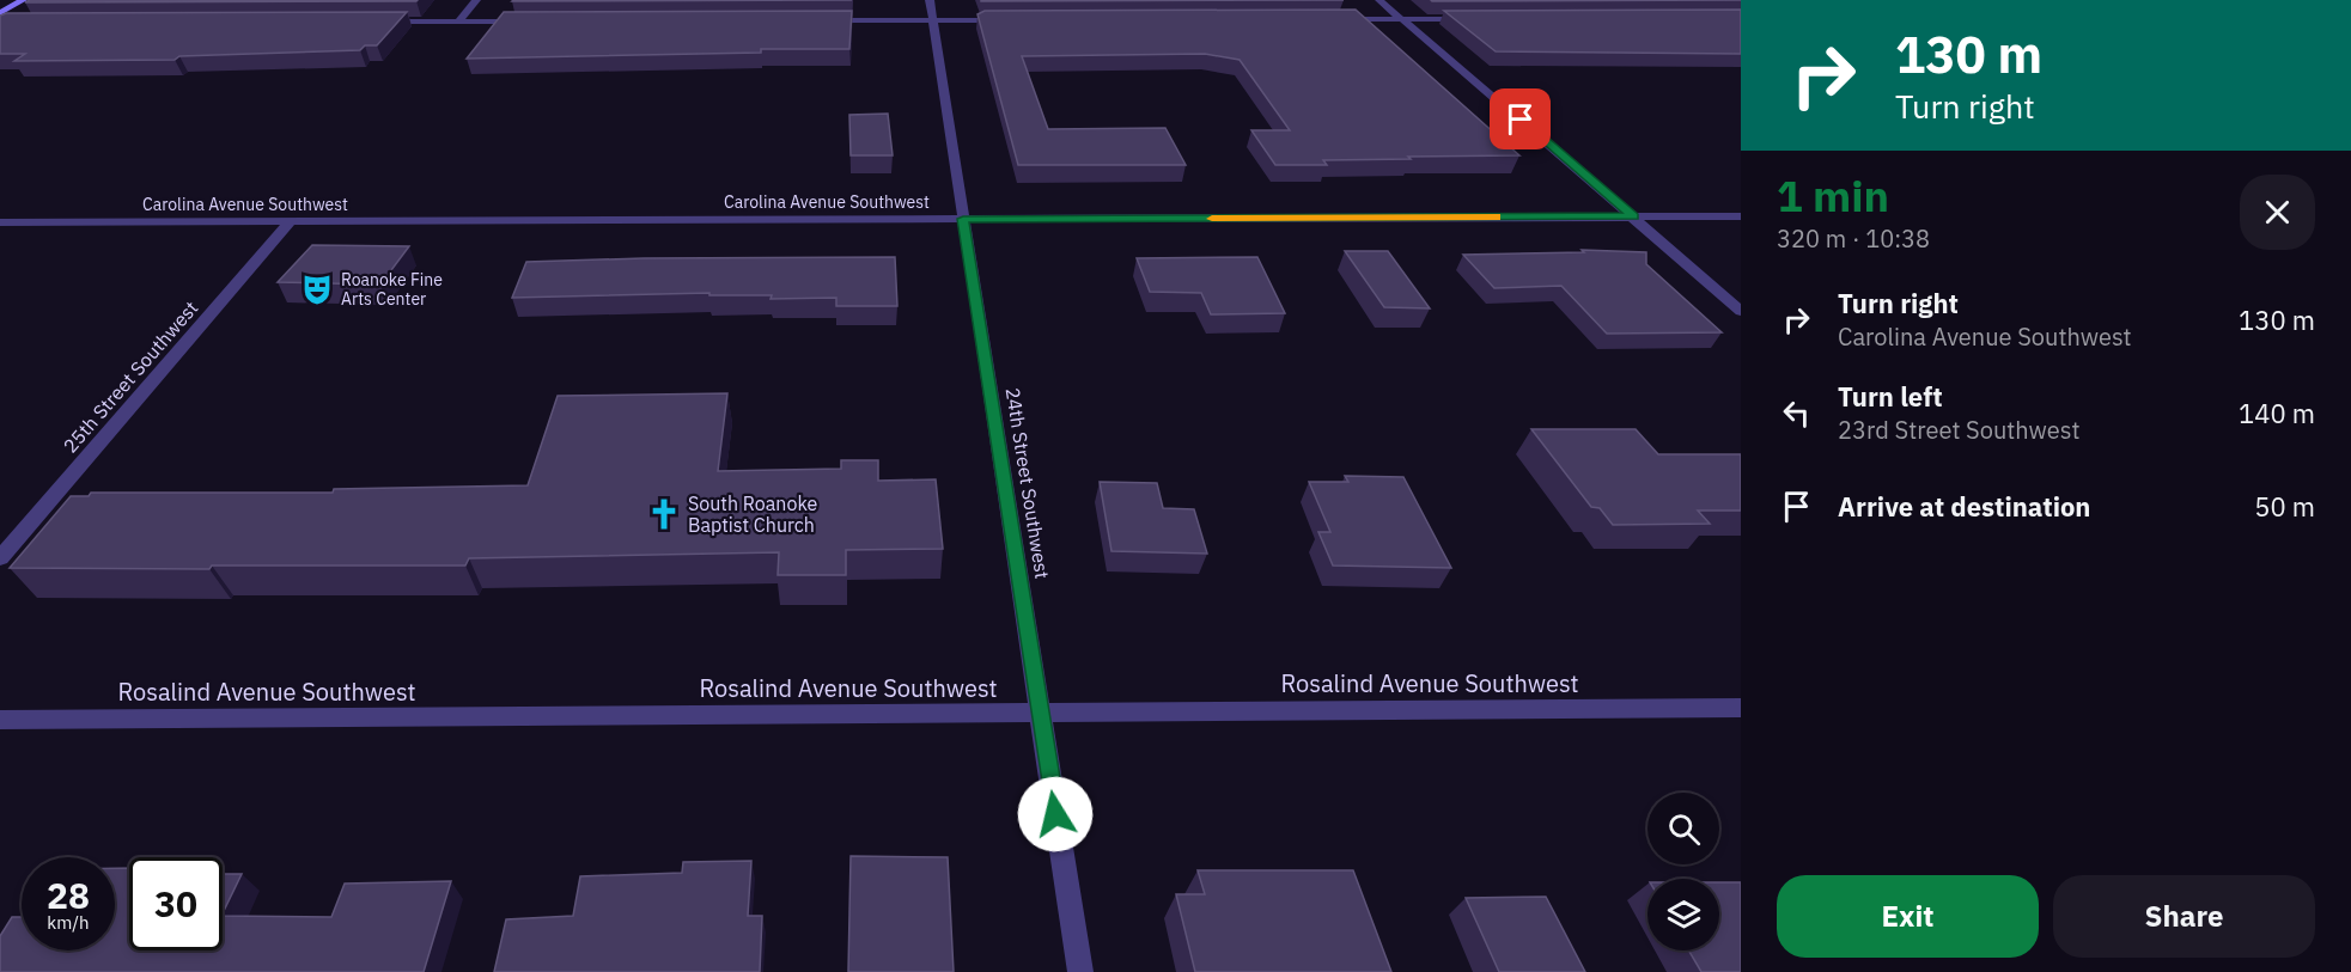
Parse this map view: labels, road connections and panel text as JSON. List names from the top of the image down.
{
  "streets": {
    "street": [
      "Carolina Avenue Southwest",
      "25th Street Southwest",
      "24th Street Southwest",
      "Rosalind Avenue Southwest"
    ]
  },
  "crossings": [
    ["Carolina Avenue Southwest", "25th Street Southwest"],
    ["Carolina Avenue Southwest", "24th Street Southwest"],
    ["24th Street Southwest", "Rosalind Avenue Southwest"]
  ],
  "places": {
    "theatre": ["Roanoke Fine Arts Center"],
    "church": ["South Roanoke Baptist Church"]
  },
  "page": {
    "turn": ["130 m", "Turn right"],
    "heading": ["1 min", "320 m · 10:38"],
    "list": [
      {
        "name": "Turn right",
        "note": "Carolina Avenue Southwest",
        "value": "130 m"
      },
      {
        "name": "Turn left",
        "note": "23rd Street Southwest",
        "value": "140 m"
      },
      {
        "name": "Arrive at destination",
        "value": "50 m"
      }
    ],
    "speed": "28 km/h",
    "limit": "30",
    "buttons": ["Exit", "Share"]
  }
}
